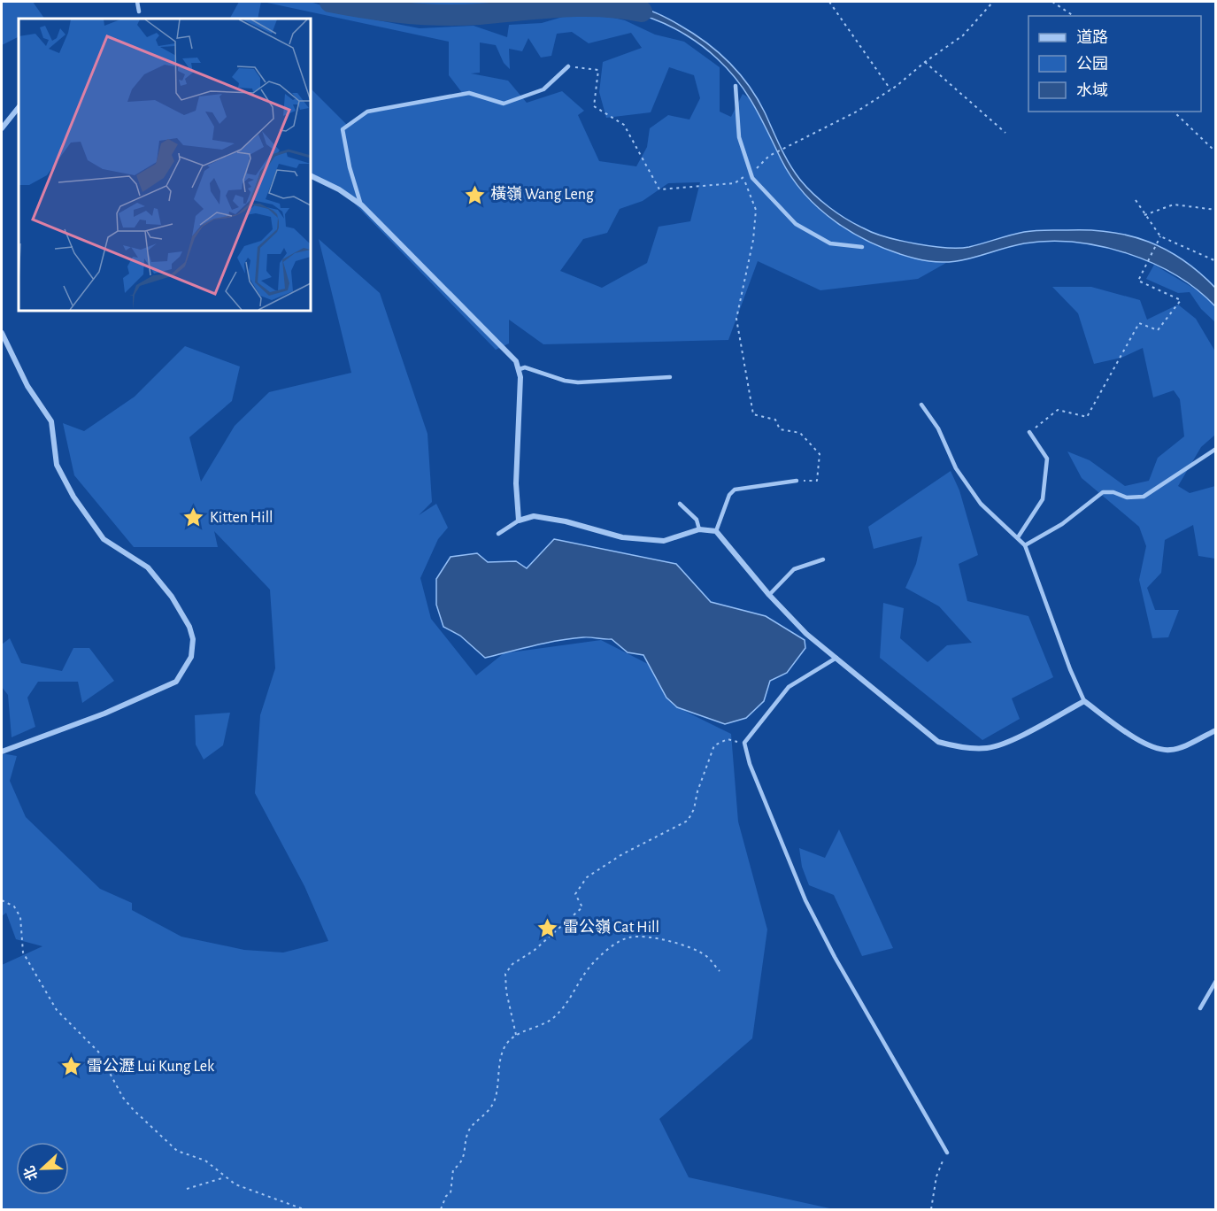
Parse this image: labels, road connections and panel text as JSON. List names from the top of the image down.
{
  "places": {
    "place": [
      "橫嶺 Wang Leng",
      "Kitten Hill",
      "雷公嶺 Cat Hill",
      "雷公瀝 Lui Kung Lek"
    ]
  },
  "legend": ["道路", "公园", "水域"],
  "north": "left"
}
